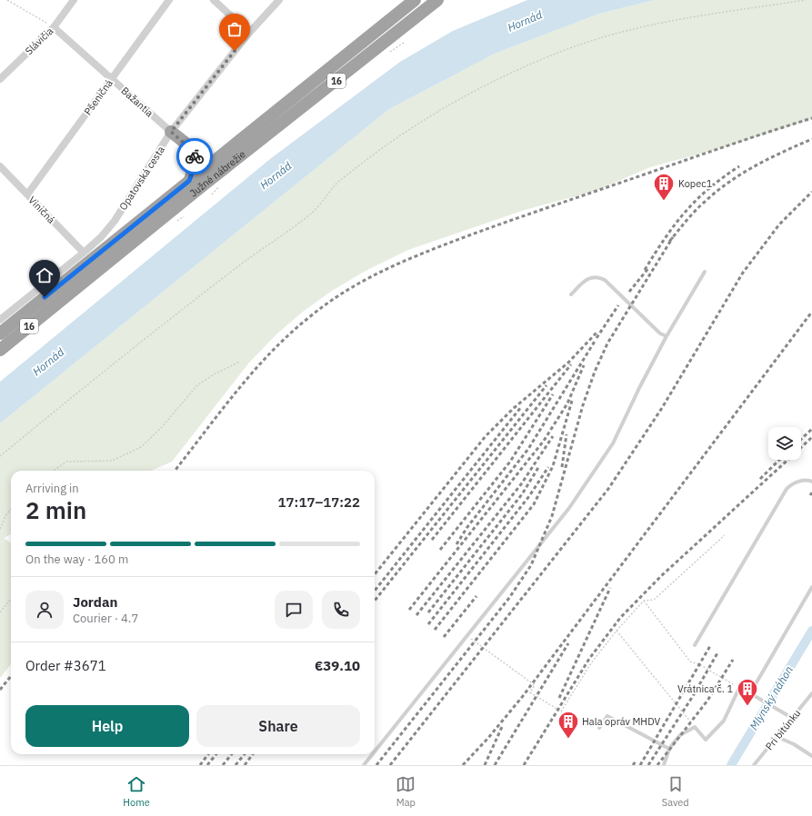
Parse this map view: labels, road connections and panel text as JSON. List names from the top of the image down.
{
  "streets": {
    "highway": ["16", "Južné nábrežie"],
    "street": [
      "Slávičia",
      "Pšeničná",
      "Bažantia",
      "Opatovská cesta",
      "Viničná"
    ],
    "lane": ["Pri bitúnku"]
  },
  "crossings": [
    ["Slávičia", "Bažantia"],
    ["Pšeničná", "Bažantia"],
    ["Pšeničná", "Viničná"],
    ["Bažantia", "Opatovská cesta"],
    ["Opatovská cesta", "Viničná"]
  ],
  "water": ["Hornád", "Mlynský náhon"],
  "places": {
    "building": ["Kopec1", "Vrátnica č. 1", "Hala opráv MHDV"]
  },
  "page": {
    "heading": ["2 min", "Arriving in", "17:17–17:22"],
    "panel": [
      "Jordan",
      "Courier · 4.7",
      "Order #3671",
      "€39.10"
    ],
    "bar": "On the way · 160 m",
    "buttons": ["Help", "Share"],
    "tabs": ["Home", "Map", "Saved"]
  }
}
